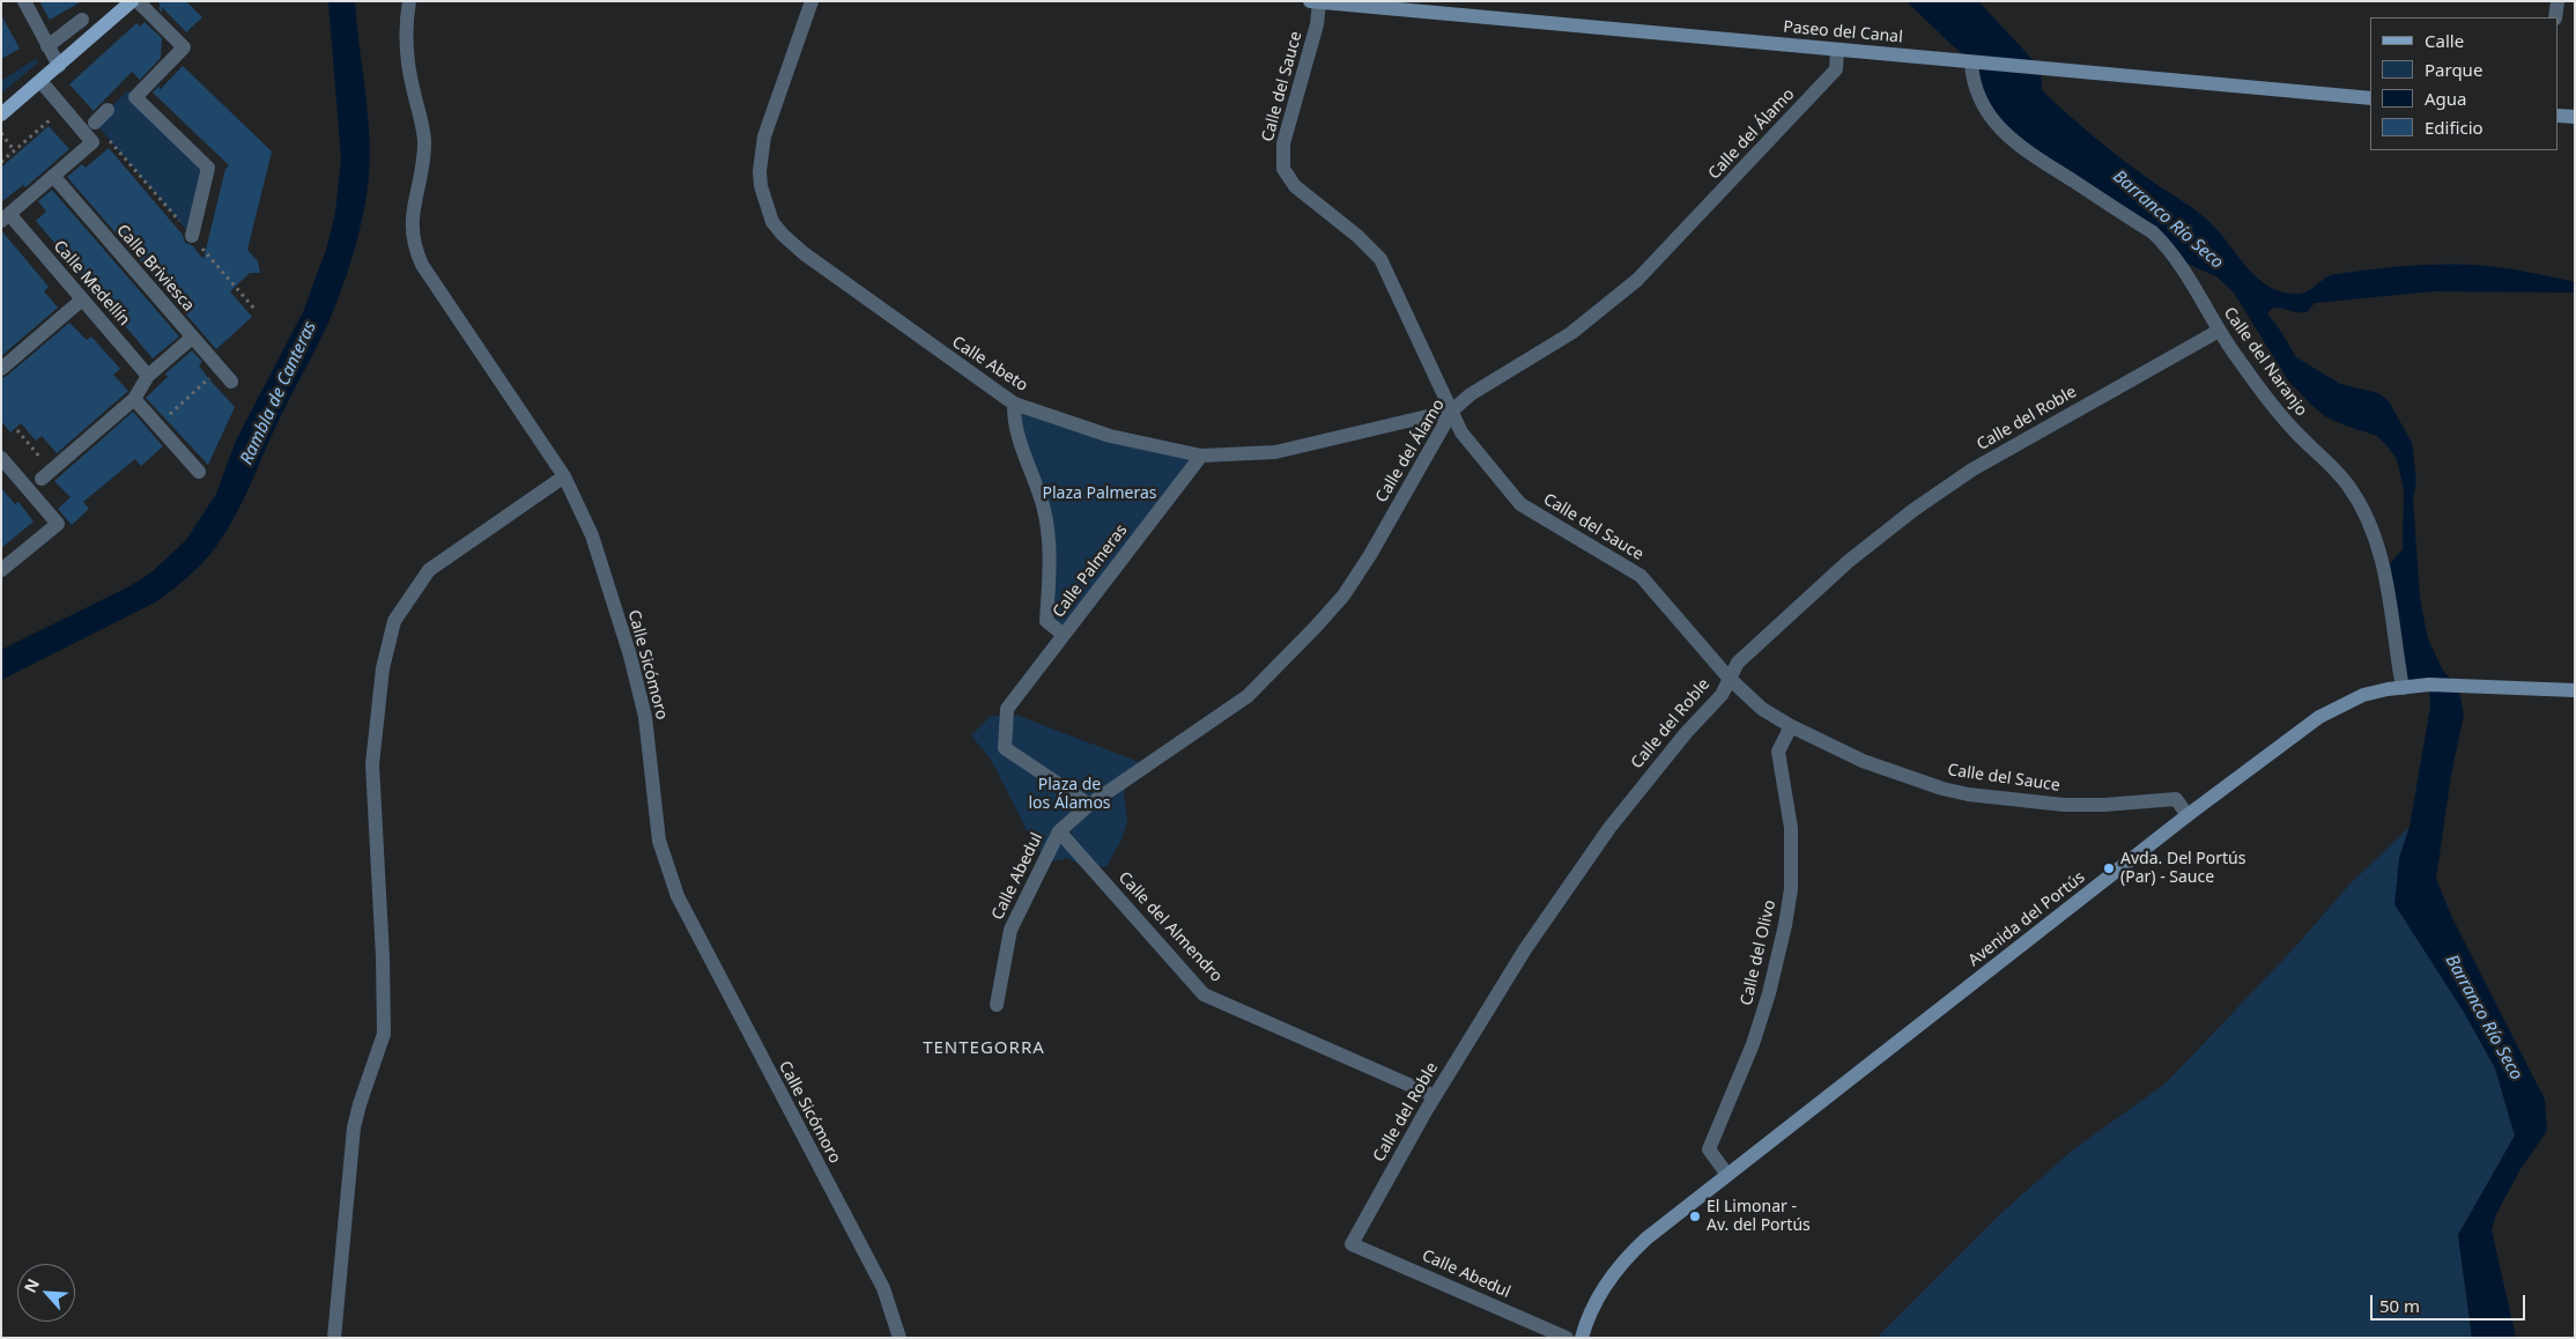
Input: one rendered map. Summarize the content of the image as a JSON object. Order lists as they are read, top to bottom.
{
  "streets": {
    "main road": ["Paseo del Canal", "Avenida del Portús"],
    "street": [
      "Calle del Sauce",
      "Calle del Álamo",
      "Calle Briviesca",
      "Calle Medellín",
      "Calle del Naranjo",
      "Calle Abeto",
      "Calle del Roble",
      "Calle Palmeras",
      "Calle Sicómoro",
      "Calle Abedul",
      "Calle del Almendro",
      "Calle del Olivo"
    ]
  },
  "crossings": [
    ["Paseo del Canal", "Calle del Sauce"],
    ["Paseo del Canal", "Calle del Álamo"],
    ["Paseo del Canal", "Calle del Naranjo"],
    ["Calle del Sauce", "Calle del Álamo"],
    ["Calle del Sauce", "Calle Abeto"],
    ["Calle del Sauce", "Calle del Roble"],
    ["Calle del Sauce", "Avenida del Portús"],
    ["Calle del Sauce", "Calle del Olivo"],
    ["Calle del Álamo", "Calle Abeto"],
    ["Calle del Álamo", "Calle Palmeras"],
    ["Calle del Naranjo", "Calle del Roble"],
    ["Calle del Naranjo", "Avenida del Portús"],
    ["Calle Abeto", "Calle Palmeras"],
    ["Calle del Roble", "Calle Abedul"],
    ["Calle del Roble", "Calle del Almendro"],
    ["Calle Abedul", "Calle del Almendro"],
    ["Avenida del Portús", "Calle del Olivo"]
  ],
  "districts": ["TENTEGORRA"],
  "water": ["Barranco Río Seco", "Rambla de Canteras"],
  "parks": ["Plaza Palmeras", "Plaza de los Álamos"],
  "places": ["Avda. Del Portús (Par) - Sauce", "El Limonar - Av. del Portús"],
  "legend": [
    "Calle",
    "Parque",
    "Agua",
    "Edificio"
  ],
  "scale_bar": "50 m",
  "north": "top left"
}
